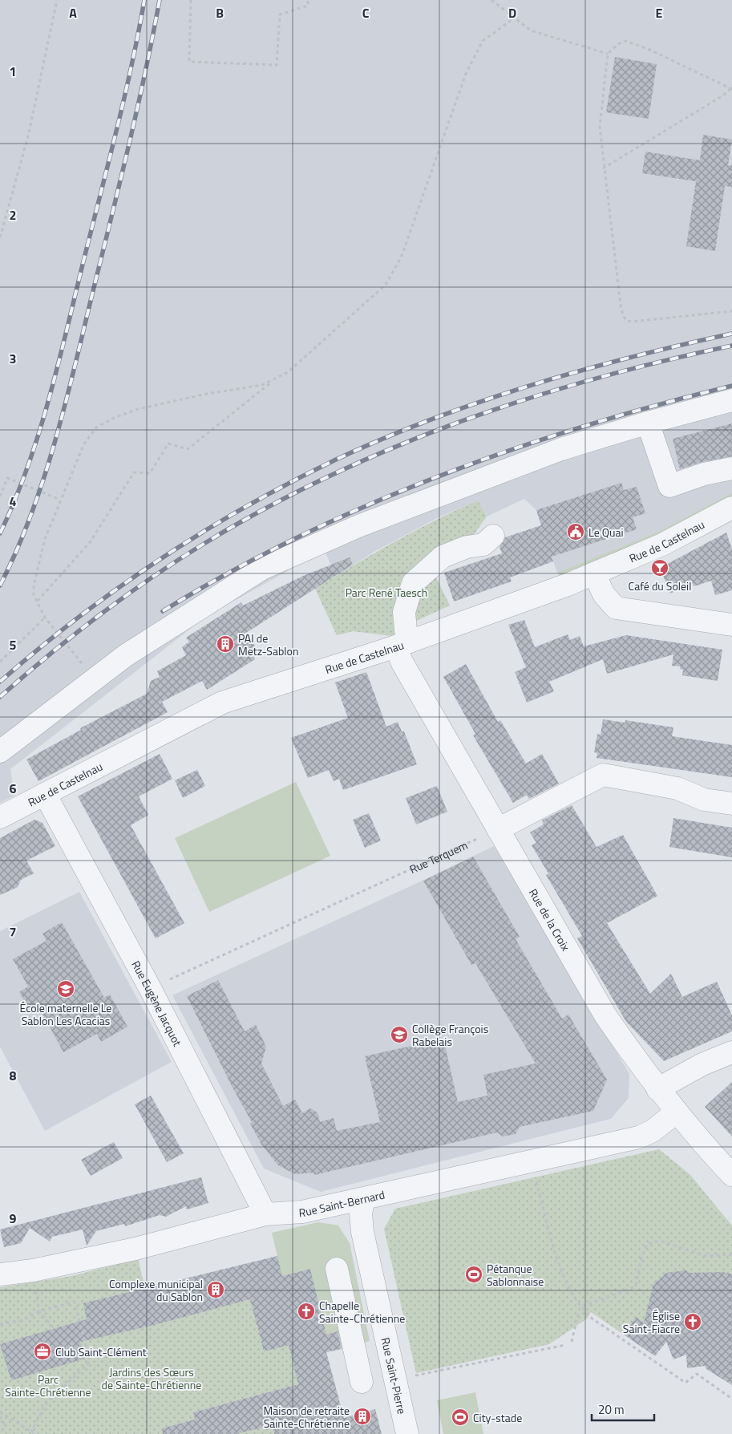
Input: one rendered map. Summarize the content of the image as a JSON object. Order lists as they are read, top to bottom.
{
  "streets": {
    "street": [
      "Rue de Castelnau",
      "Rue de la Croix",
      "Rue Eugène Jacquot",
      "Rue Saint-Bernard",
      "Rue Saint-Pierre"
    ],
    "path": ["Rue Terquem"]
  },
  "crossings": [
    ["Rue de Castelnau", "Rue de la Croix"],
    ["Rue de Castelnau", "Rue Eugène Jacquot"],
    ["Rue Terquem", "Rue de la Croix"],
    ["Rue Terquem", "Rue Eugène Jacquot"],
    ["Rue de la Croix", "Rue Saint-Bernard"],
    ["Rue Eugène Jacquot", "Rue Saint-Bernard"],
    ["Rue Saint-Bernard", "Rue Saint-Pierre"]
  ],
  "parks": ["Parc René Taesch", "Jardins des Sœurs de Sainte-Chrétienne", "Parc Sainte-Chrétienne"],
  "places": {
    "public building": ["Le Quai"],
    "bar": ["Café du Soleil"],
    "building": ["PAI de Metz-Sablon", "Complexe municipal du Sablon", "Maison de retraite Sainte-Chrétienne"],
    "school or university": ["École maternelle Le Sablon Les Acacias", "Collège François Rabelais"],
    "sports": ["Pétanque Sablonnaise", "City-stade"],
    "church": ["Chapelle Sainte-Chrétienne", "Église Saint-Fiacre"],
    "office": ["Club Saint-Clément"]
  },
  "scale_bar": "20 m",
  "grid": {
    "columns": [
      "A",
      "B",
      "C",
      "D",
      "E"
    ],
    "rows": [
      "1",
      "2",
      "3",
      "4",
      "5",
      "6",
      "7",
      "8",
      "9"
    ]
  }
}
